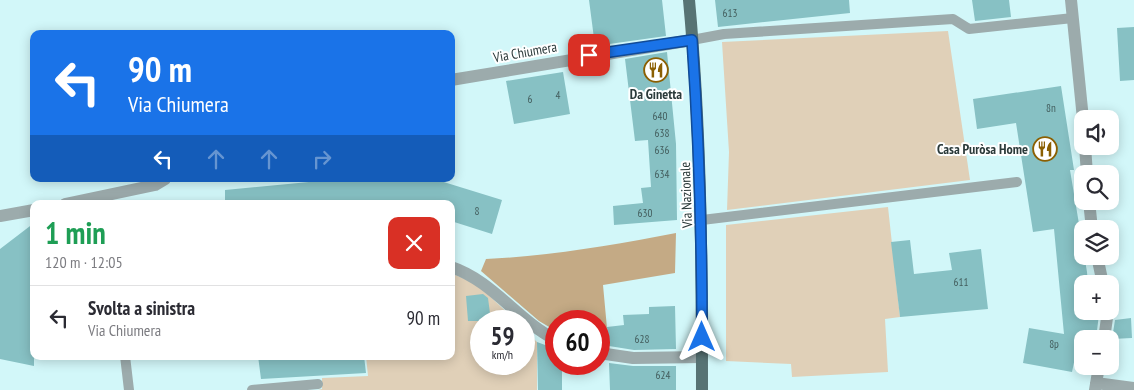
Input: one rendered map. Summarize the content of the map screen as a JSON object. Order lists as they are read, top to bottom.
{
  "streets": {
    "main road": ["Via Nazionale"],
    "street": ["Via Chiumera"]
  },
  "crossings": [
    ["Via Chiumera", "Via Nazionale"]
  ],
  "places": {
    "restaurant": ["Da Ginetta", "Casa Puròsa Home"]
  },
  "house_numbers": [
    "613",
    "4",
    "6",
    "8n",
    "640",
    "638",
    "636",
    "634",
    "8",
    "630",
    "611",
    "628",
    "8p",
    "624"
  ],
  "page": {
    "turn": ["90 m", "Via Chiumera"],
    "map_buttons": ["+", "−"],
    "heading": ["1 min", "120 m · 12:05"],
    "list": [
      {
        "name": "Svolta a sinistra",
        "note": "Via Chiumera",
        "value": "90 m"
      }
    ],
    "speed": "59 km/h",
    "limit": "60"
  }
}
